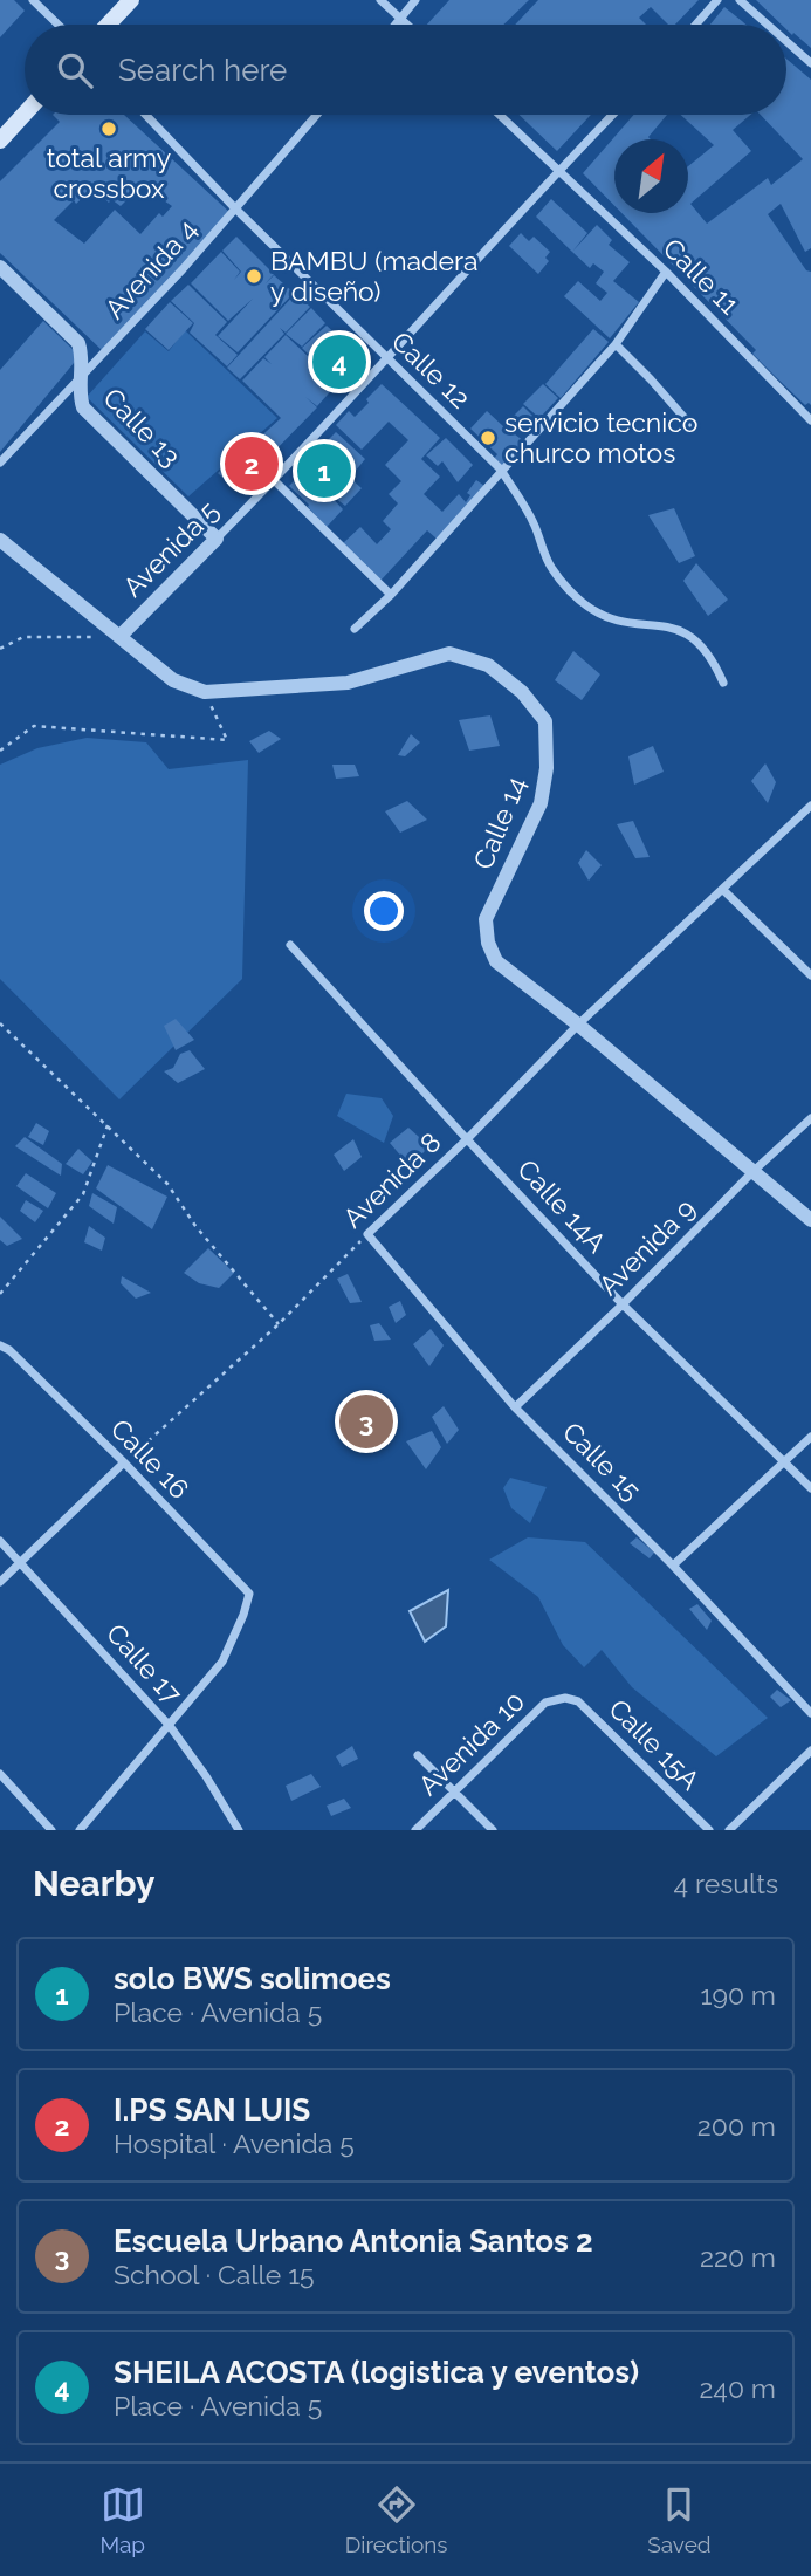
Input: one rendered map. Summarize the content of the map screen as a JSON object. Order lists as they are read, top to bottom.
{
  "streets": {
    "street": [
      "Avenida 4",
      "Calle 11",
      "Calle 12",
      "Calle 13",
      "Avenida 5",
      "Calle 14",
      "Avenida 8",
      "Calle 14A",
      "Avenida 9",
      "Calle 16",
      "Calle 15",
      "Calle 17",
      "Avenida 10",
      "Calle 15A"
    ]
  },
  "crossings": [
    ["Avenida 4", "Calle 12"],
    ["Avenida 4", "Calle 13"],
    ["Calle 11", "Avenida 5"],
    ["Calle 12", "Avenida 5"],
    ["Calle 13", "Avenida 5"],
    ["Avenida 5", "Calle 14"],
    ["Calle 14", "Avenida 8"],
    ["Calle 14", "Avenida 9"],
    ["Avenida 8", "Calle 14A"],
    ["Avenida 8", "Calle 16"],
    ["Avenida 8", "Calle 15"],
    ["Calle 14A", "Avenida 9"],
    ["Avenida 9", "Calle 15"],
    ["Calle 16", "Calle 17"],
    ["Avenida 10", "Calle 15A"]
  ],
  "places": ["total army crossbox", "BAMBU (madera y diseño)", "servicio tecnico churco motos"],
  "north": "top right",
  "page": {
    "search": "Search here",
    "pins": [
      "4",
      "2",
      "1",
      "3"
    ],
    "heading": ["Nearby", "4 results"],
    "list": [
      {
        "mark": "1",
        "name": "solo BWS solimoes",
        "note": "Place · Avenida 5",
        "value": "190 m"
      },
      {
        "mark": "2",
        "name": "I.PS SAN LUIS",
        "note": "Hospital · Avenida 5",
        "value": "200 m"
      },
      {
        "mark": "3",
        "name": "Escuela Urbano Antonia Santos 2",
        "note": "School · Calle 15",
        "value": "220 m"
      },
      {
        "mark": "4",
        "name": "SHEILA ACOSTA (logistica y eventos)",
        "note": "Place · Avenida 5",
        "value": "240 m"
      }
    ],
    "nav": ["Map", "Directions", "Saved"]
  }
}
